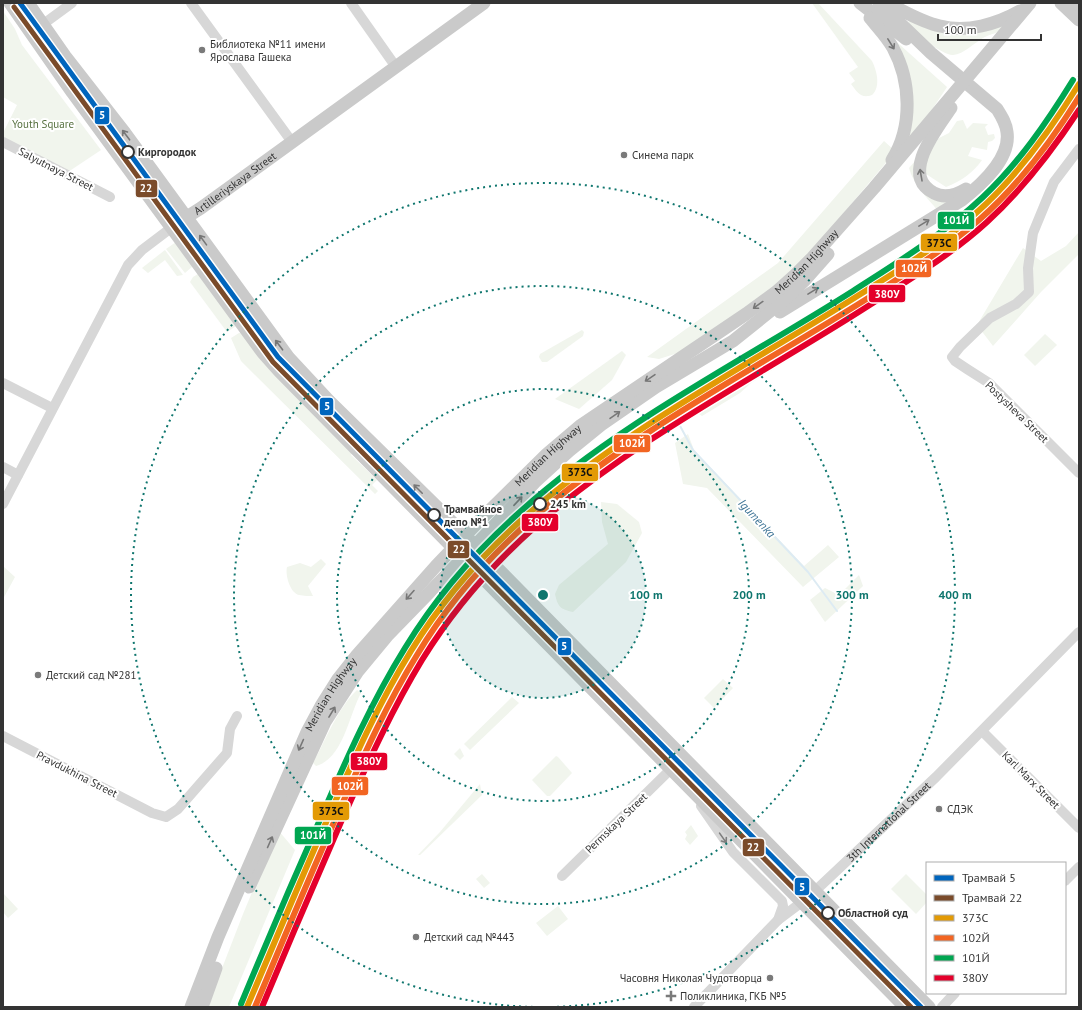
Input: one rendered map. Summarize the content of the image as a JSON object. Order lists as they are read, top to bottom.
{
  "streets": {
    "main road": ["Artilleriyskaya Street", "Meridian Highway", "3th International Street"],
    "street": [
      "Salyutnaya Street",
      "Postysheva Street",
      "Pravdukhina Street",
      "Karl Marx Street",
      "Permskaya Street"
    ]
  },
  "crossings": [
    ["Karl Marx Street", "3th International Street"]
  ],
  "water": ["Igumenka"],
  "parks": ["Youth Square"],
  "places": {
    "other": [
      "Библиотека №11 имени Ярослава Гашека",
      "Киргородок",
      "Синема парк",
      "245 km",
      "Трамвайное депо №1",
      "Детский сад №281",
      "СДЭК",
      "Областной суд",
      "Детский сад №443",
      "Часовня Николая Чудотворца"
    ],
    "health": ["Поликлиника, ГКБ №5"]
  },
  "lines": [
    "tram line 5",
    "tram line 22",
    "transit line 101Й",
    "transit line 373C",
    "transit line 102Й",
    "transit line 380У"
  ],
  "legend": [
    "Трамвай 5",
    "Трамвай 22",
    "373C",
    "102Й",
    "101Й",
    "380У"
  ],
  "scale_bar": "100 m",
  "rings": [
    "100 m",
    "200 m",
    "300 m",
    "400 m"
  ]
}
